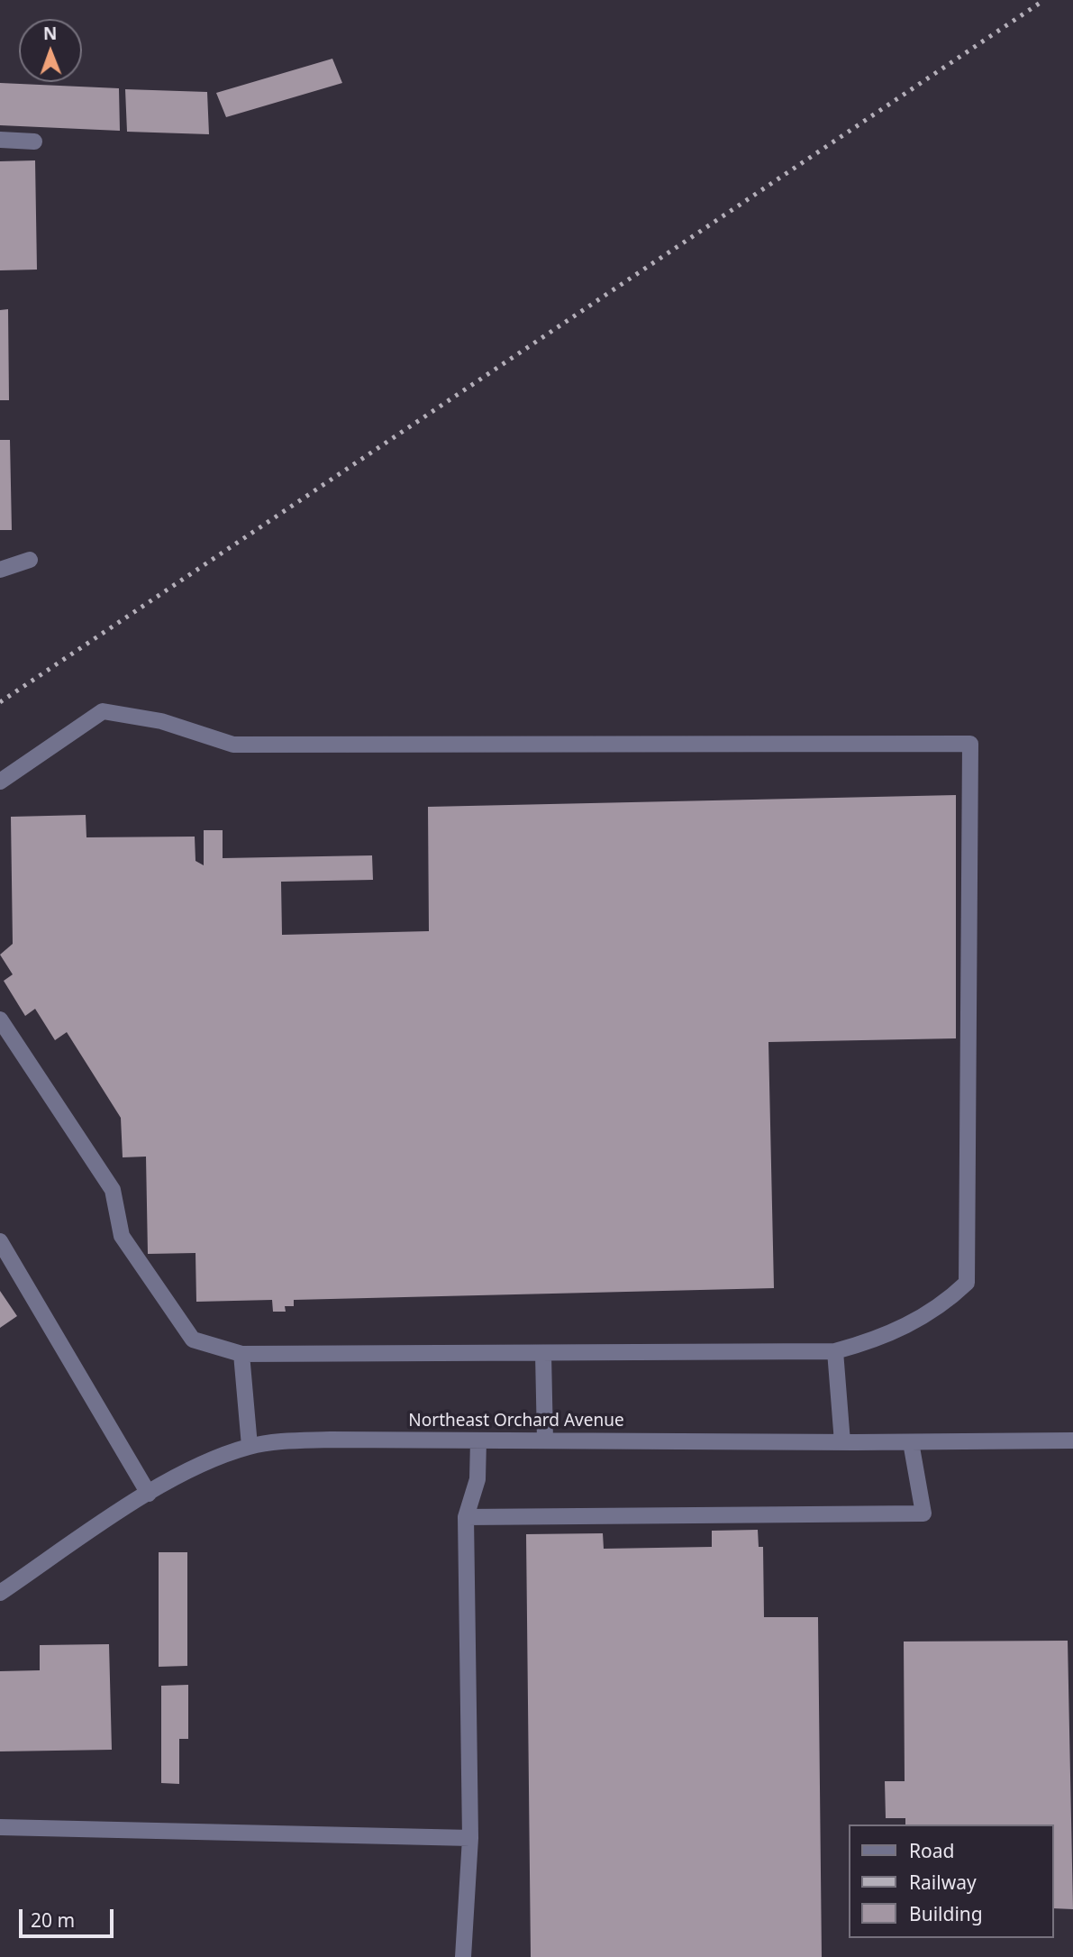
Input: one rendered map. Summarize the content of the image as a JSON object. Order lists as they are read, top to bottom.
{
  "streets": {
    "street": ["Northeast Orchard Avenue"]
  },
  "legend": ["Road", "Railway", "Building"],
  "scale_bar": "20 m",
  "north": "top"
}
